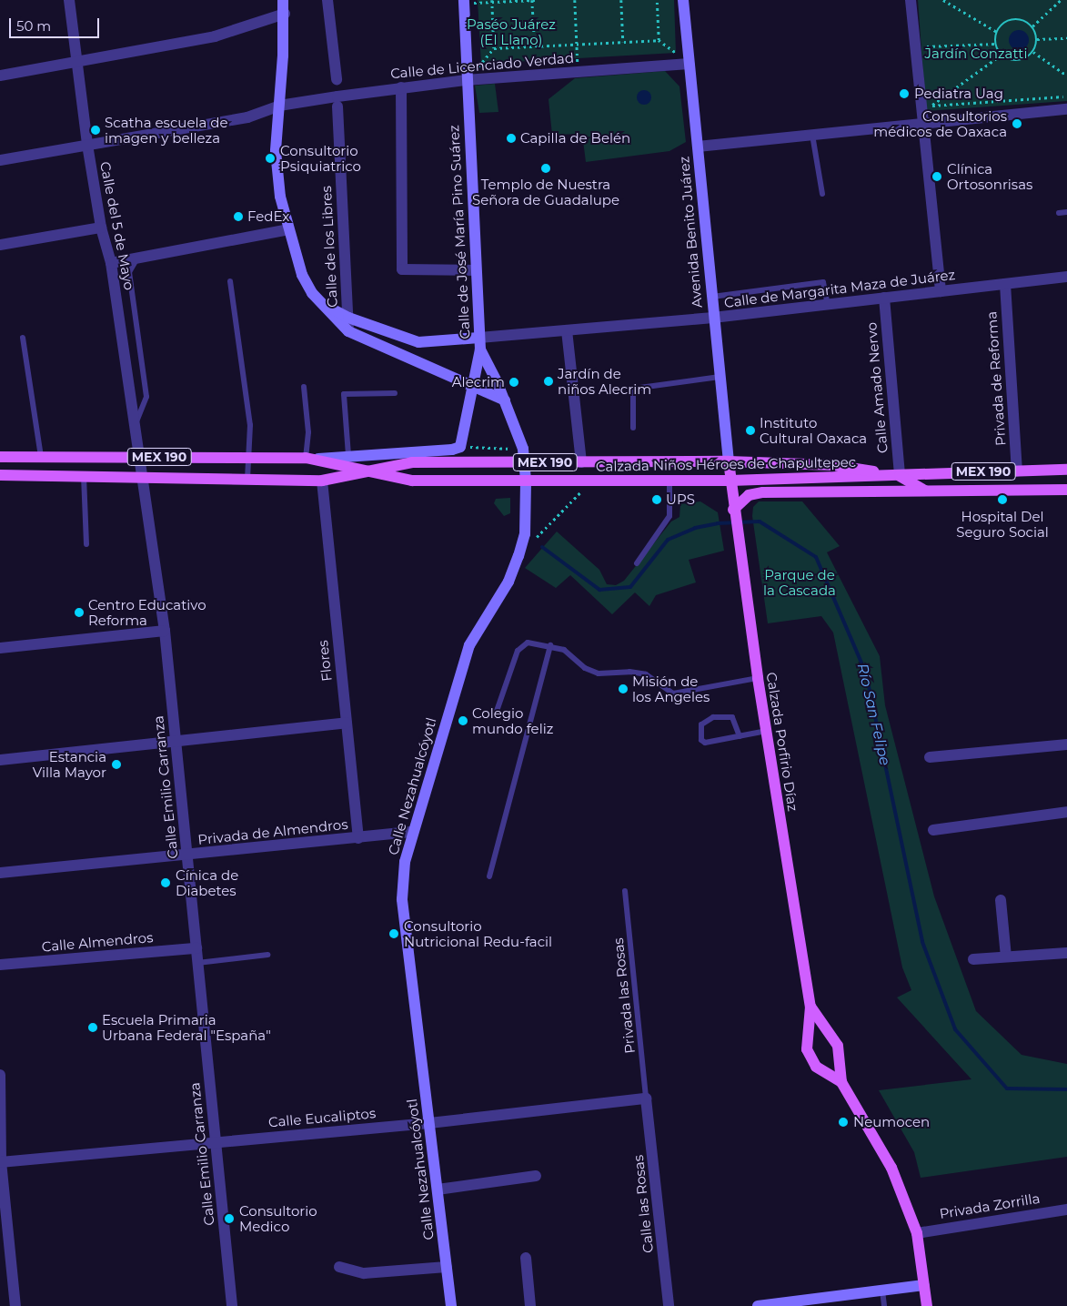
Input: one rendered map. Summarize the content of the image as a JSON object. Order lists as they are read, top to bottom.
{
  "streets": {
    "main road": [
      "Calle de José María Pino Suárez",
      "Avenida Benito Juárez",
      "MEX 190",
      "Calzada Niños Héroes de Chapultepec",
      "Calzada Porfirio Díaz",
      "Calle Nezahualcóyotl"
    ],
    "street": [
      "Calle de Licenciado Verdad",
      "Calle del 5 de Mayo",
      "Calle de los Libres",
      "Calle de Margarita Maza de Juárez",
      "Privada de Reforma",
      "Calle Amado Nervo",
      "Flores",
      "Calle Emilio Carranza",
      "Privada de Almendros",
      "Calle Almendros",
      "Calle Eucaliptos",
      "Calle las Rosas",
      "Privada Zorrilla"
    ],
    "lane": ["Privada las Rosas"]
  },
  "crossings": [
    ["Calle de Licenciado Verdad", "Calle del 5 de Mayo"],
    ["Calle de Licenciado Verdad", "Calle de José María Pino Suárez"],
    ["Calle de Licenciado Verdad", "Avenida Benito Juárez"],
    ["Calle del 5 de Mayo", "Calzada Niños Héroes de Chapultepec"],
    ["Calle del 5 de Mayo", "Calle Emilio Carranza"],
    ["Calle de José María Pino Suárez", "Calle de Margarita Maza de Juárez"],
    ["Calle de José María Pino Suárez", "Calzada Niños Héroes de Chapultepec"],
    ["Calle de José María Pino Suárez", "Calle Nezahualcóyotl"],
    ["Avenida Benito Juárez", "Calle de Margarita Maza de Juárez"],
    ["Avenida Benito Juárez", "Calzada Niños Héroes de Chapultepec"],
    ["Avenida Benito Juárez", "Calzada Porfirio Díaz"],
    ["Calle de Margarita Maza de Juárez", "Privada de Reforma"],
    ["Calle de Margarita Maza de Juárez", "Calle Amado Nervo"],
    ["Privada de Reforma", "Calzada Niños Héroes de Chapultepec"],
    ["Calle Amado Nervo", "Calzada Niños Héroes de Chapultepec"],
    ["MEX 190", "Calzada Niños Héroes de Chapultepec"],
    ["Calzada Niños Héroes de Chapultepec", "Flores"],
    ["Calzada Niños Héroes de Chapultepec", "Calzada Porfirio Díaz"],
    ["Calzada Niños Héroes de Chapultepec", "Calle Nezahualcóyotl"],
    ["Calzada Niños Héroes de Chapultepec", "Calle Emilio Carranza"],
    ["Flores", "Privada de Almendros"],
    ["Calzada Porfirio Díaz", "Privada Zorrilla"],
    ["Calle Nezahualcóyotl", "Privada de Almendros"],
    ["Calle Nezahualcóyotl", "Calle Eucaliptos"],
    ["Calle Emilio Carranza", "Privada de Almendros"],
    ["Calle Emilio Carranza", "Calle Almendros"],
    ["Calle Emilio Carranza", "Calle Eucaliptos"],
    ["Privada las Rosas", "Calle Eucaliptos"],
    ["Privada las Rosas", "Calle las Rosas"],
    ["Calle Eucaliptos", "Calle las Rosas"]
  ],
  "water": ["Río San Felipe"],
  "parks": ["Paséo Juárez (El Llano)", "Jardín Conzatti", "Parque de la Cascada"],
  "places": [
    "Pediatra Uag",
    "Consultorios médicos de Oaxaca",
    "Scatha escuela de imagen y belleza",
    "Capilla de Belén",
    "Consultorio Psiquiatrico",
    "Templo de Nuestra Señora de Guadalupe",
    "Clínica Ortosonrisas",
    "FedEx",
    "Jardín de niños Alecrim",
    "Alecrim",
    "Instituto Cultural Oaxaca",
    "UPS",
    "Hospital Del Seguro Social",
    "Centro Educativo Reforma",
    "Misión de los Angeles",
    "Colegio mundo feliz",
    "Estancia Villa Mayor",
    "Cínica de Diabetes",
    "Consultorio Nutricional Redu-facil",
    "Escuela Primaria Urbana Federal \"España\"",
    "Neumocen",
    "Consultorio Medico"
  ],
  "scale_bar": "50 m"
}
